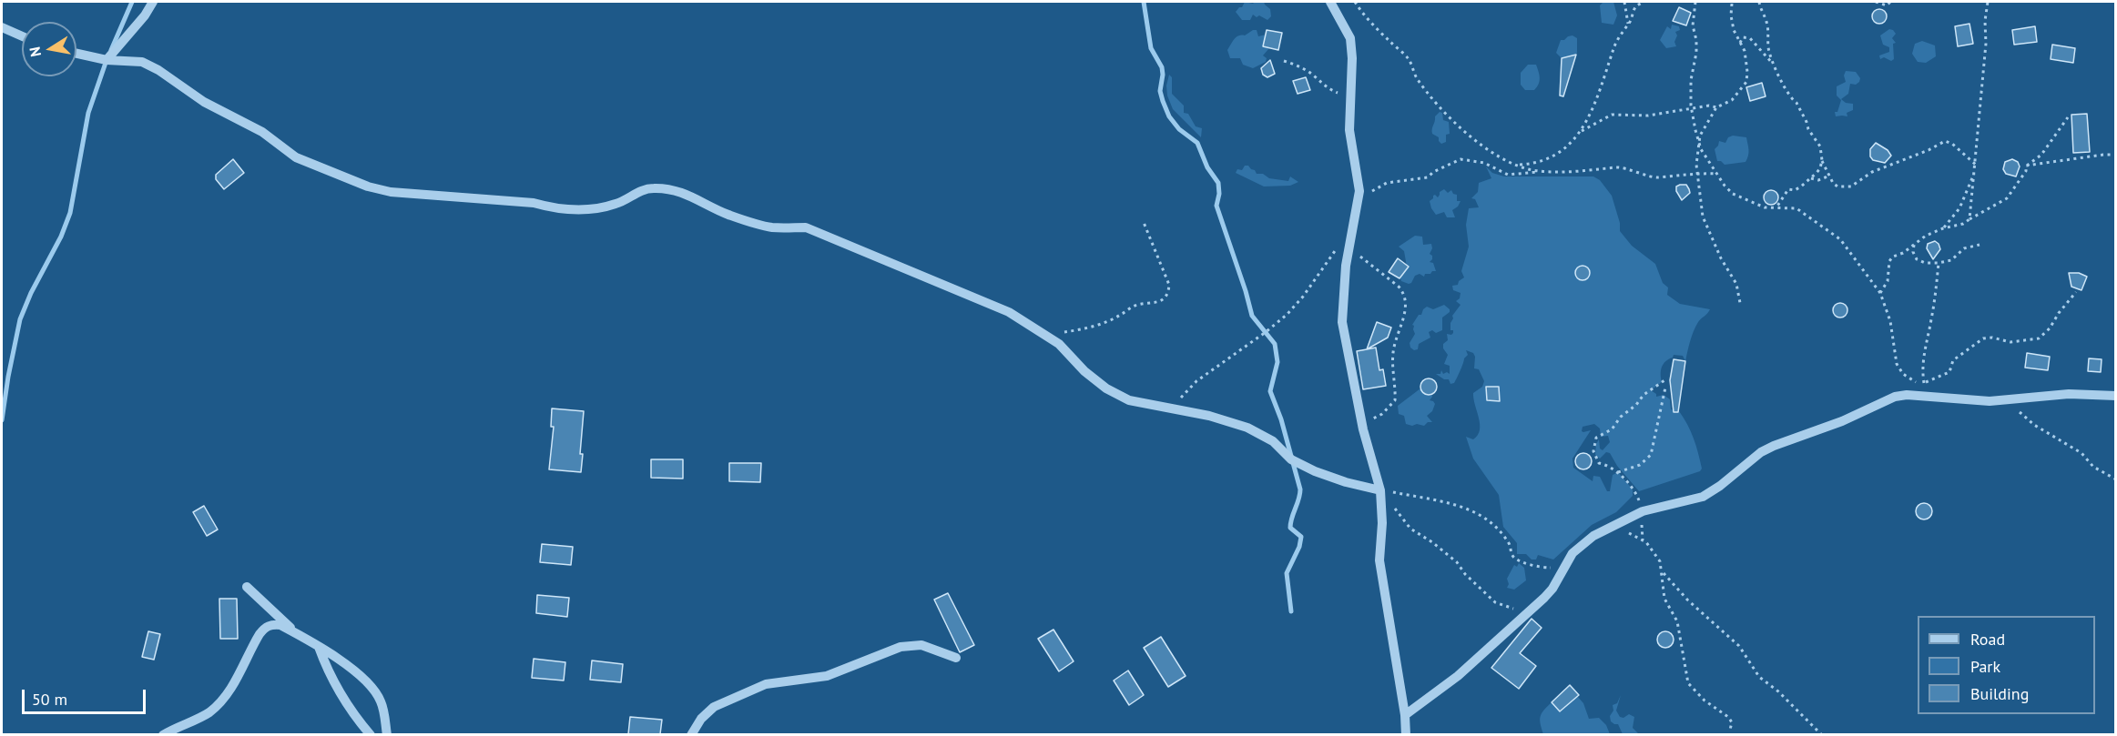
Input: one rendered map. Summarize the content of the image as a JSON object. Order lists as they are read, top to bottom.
{
  "legend": ["Road", "Park", "Building"],
  "scale_bar": "50 m",
  "north": "left"
}
